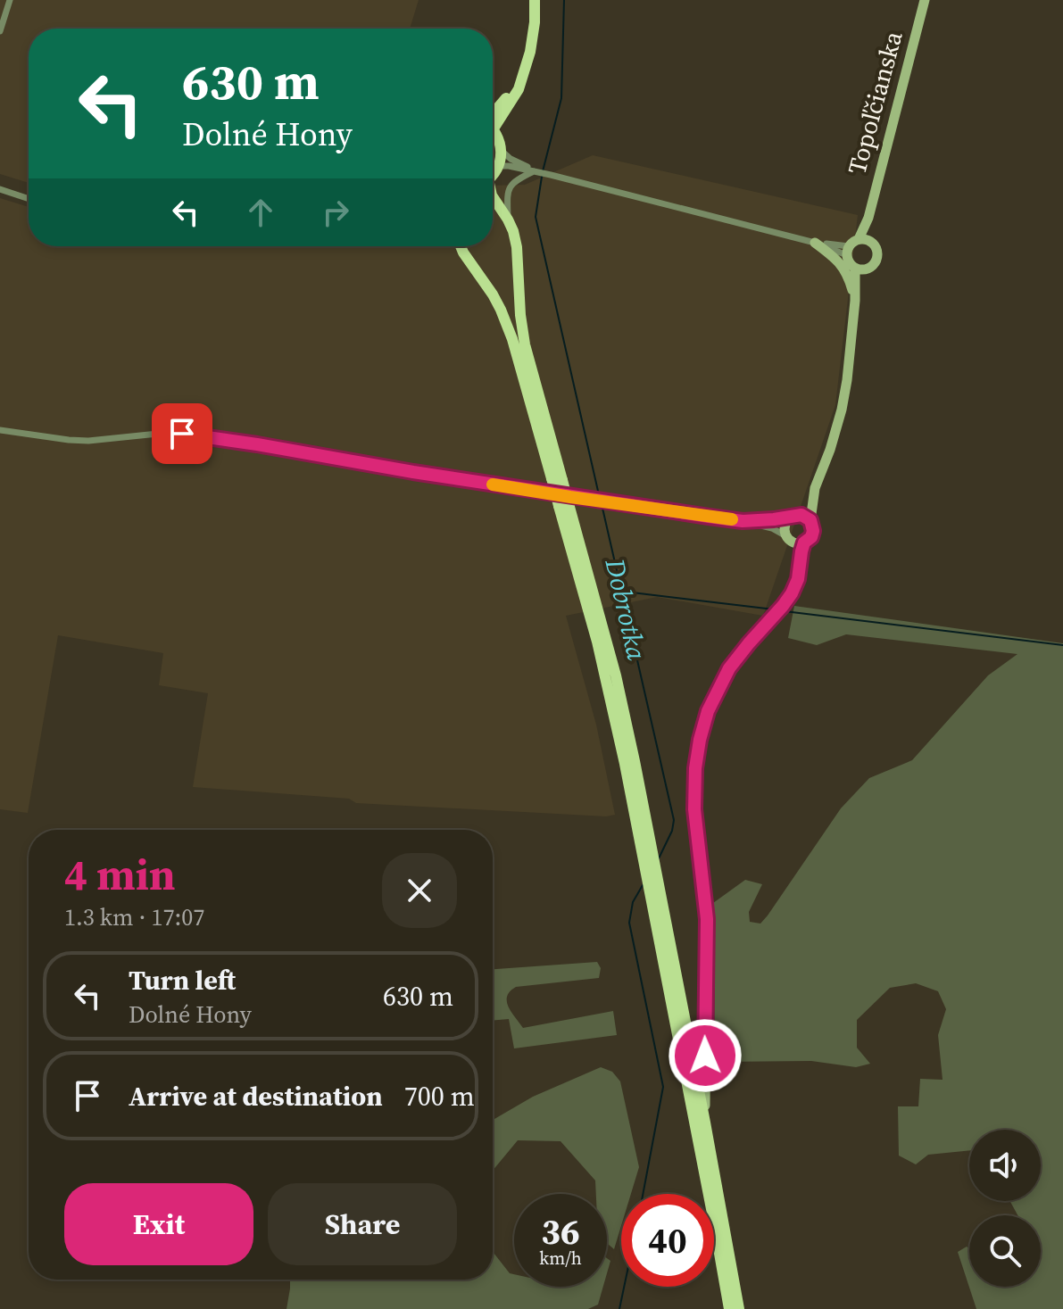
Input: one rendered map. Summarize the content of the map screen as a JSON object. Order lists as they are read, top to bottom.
{
  "streets": {
    "street": ["Topoľčianska"]
  },
  "water": ["Dobrotka"],
  "page": {
    "turn": ["630 m", "Dolné Hony"],
    "heading": ["4 min", "1.3 km · 17:07"],
    "list": [
      {
        "name": "Turn left",
        "note": "Dolné Hony",
        "value": "630 m"
      },
      {
        "name": "Arrive at destination",
        "value": "700 m"
      }
    ],
    "buttons": ["Exit", "Share"],
    "speed": "36 km/h",
    "limit": "40"
  }
}
